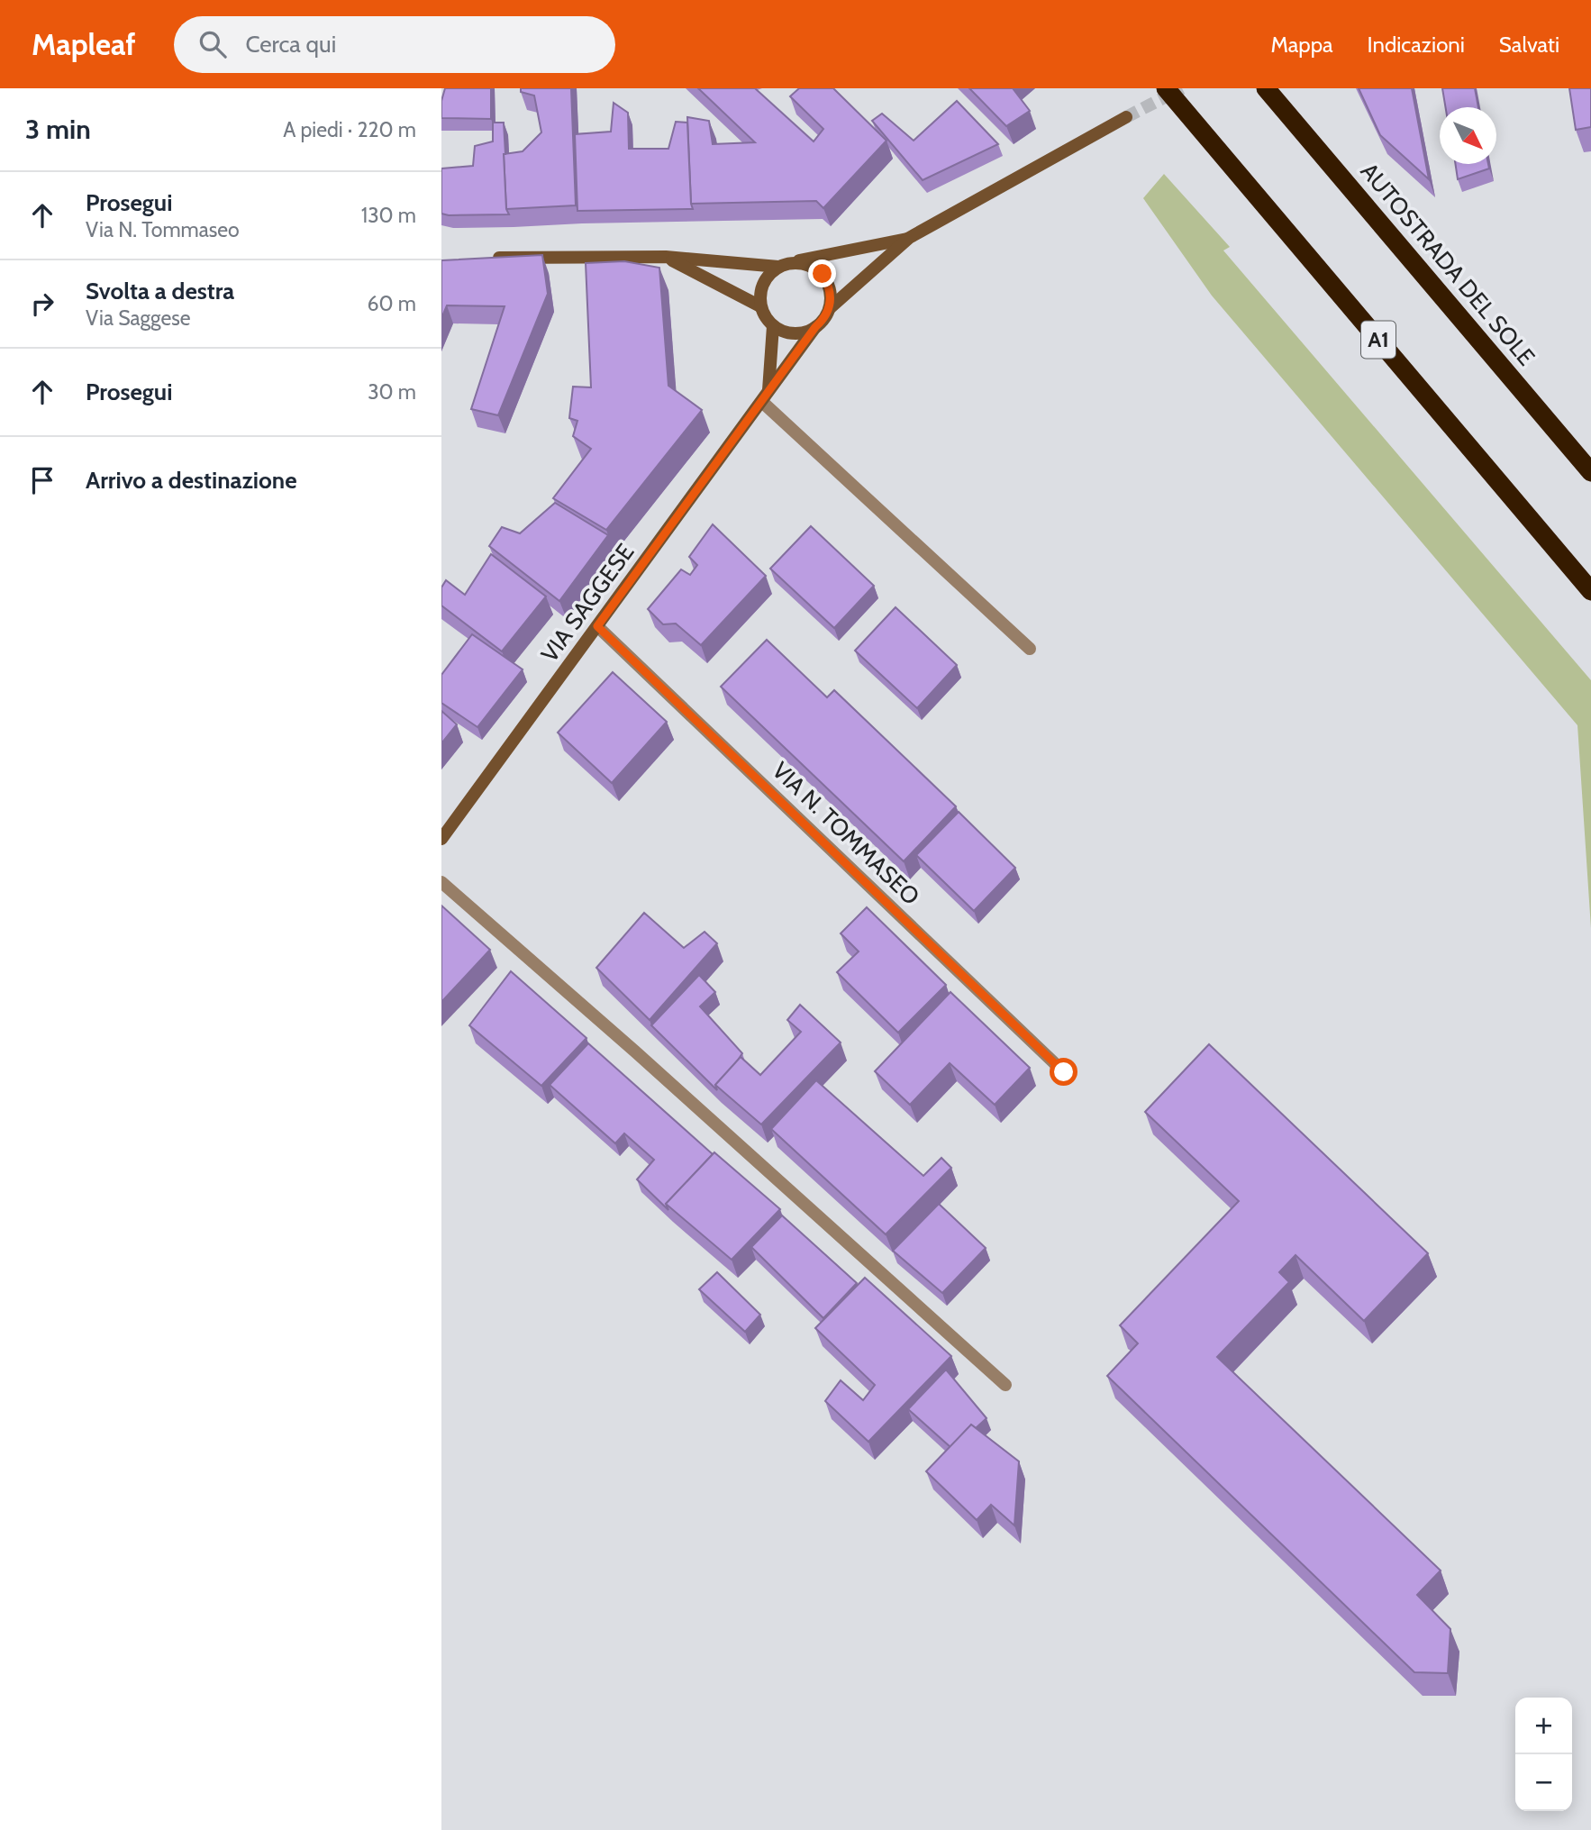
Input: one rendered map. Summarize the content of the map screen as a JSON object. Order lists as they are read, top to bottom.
{
  "streets": {
    "highway": ["AUTOSTRADA DEL SOLE", "A1"],
    "main road": ["VIA SAGGESE"],
    "street": ["VIA N. TOMMASEO"]
  },
  "crossings": [
    ["VIA SAGGESE", "VIA N. TOMMASEO"]
  ],
  "north": "bottom right",
  "page": {
    "header": "Mapleaf",
    "search": "Cerca qui",
    "nav": ["Mappa", "Indicazioni", "Salvati"],
    "heading": ["3 min", "A piedi · 220 m"],
    "list": [
      ["Prosegui", "Via N. Tommaseo", "130 m"],
      ["Svolta a destra", "Via Saggese", "60 m"],
      ["Prosegui", "30 m"],
      "Arrivo a destinazione"
    ],
    "map_buttons": ["+", "−"]
  }
}
